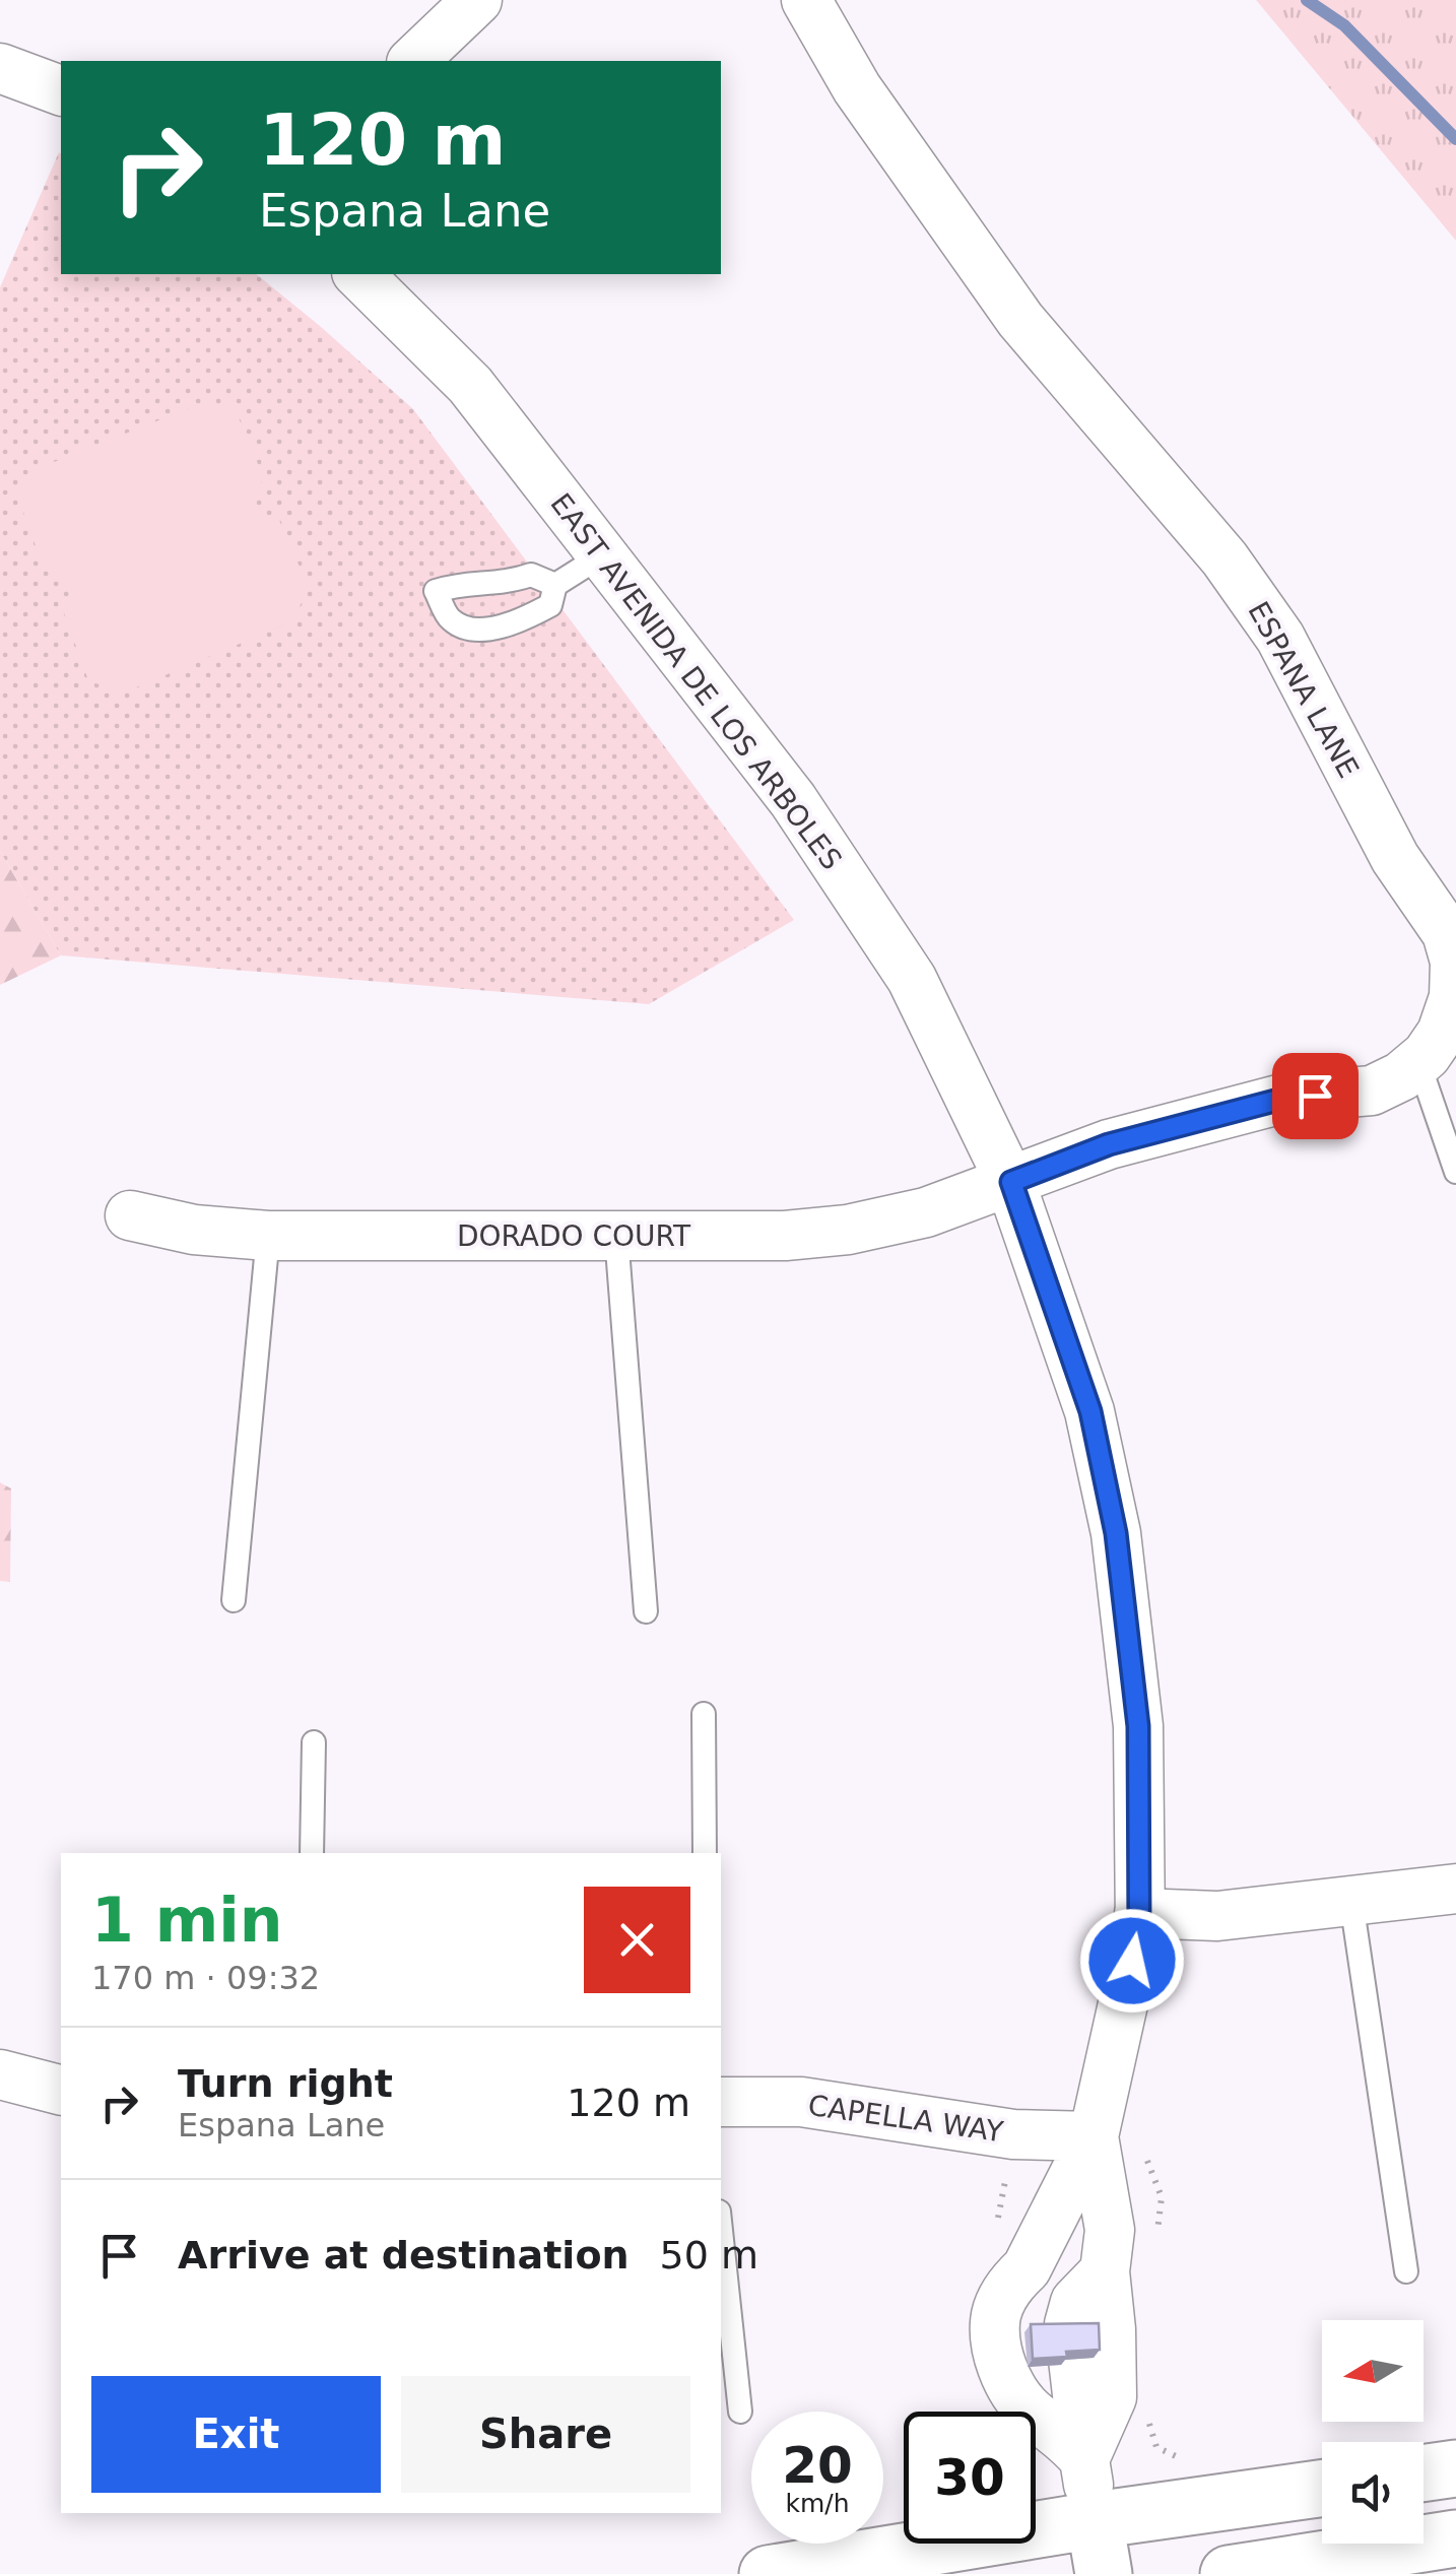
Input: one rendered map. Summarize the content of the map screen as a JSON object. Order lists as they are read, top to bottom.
{
  "streets": {
    "street": [
      "EAST AVENIDA DE LOS ARBOLES",
      "ESPANA LANE",
      "DORADO COURT",
      "CAPELLA WAY"
    ]
  },
  "crossings": [
    ["EAST AVENIDA DE LOS ARBOLES", "ESPANA LANE"],
    ["EAST AVENIDA DE LOS ARBOLES", "DORADO COURT"],
    ["EAST AVENIDA DE LOS ARBOLES", "CAPELLA WAY"],
    ["ESPANA LANE", "DORADO COURT"]
  ],
  "north": "left",
  "page": {
    "turn": ["120 m", "Espana Lane"],
    "heading": ["1 min", "170 m · 09:32"],
    "list": [
      {
        "name": "Turn right",
        "note": "Espana Lane",
        "value": "120 m"
      },
      {
        "name": "Arrive at destination",
        "value": "50 m"
      }
    ],
    "buttons": ["Exit", "Share"],
    "speed": "20 km/h",
    "limit": "30"
  }
}
